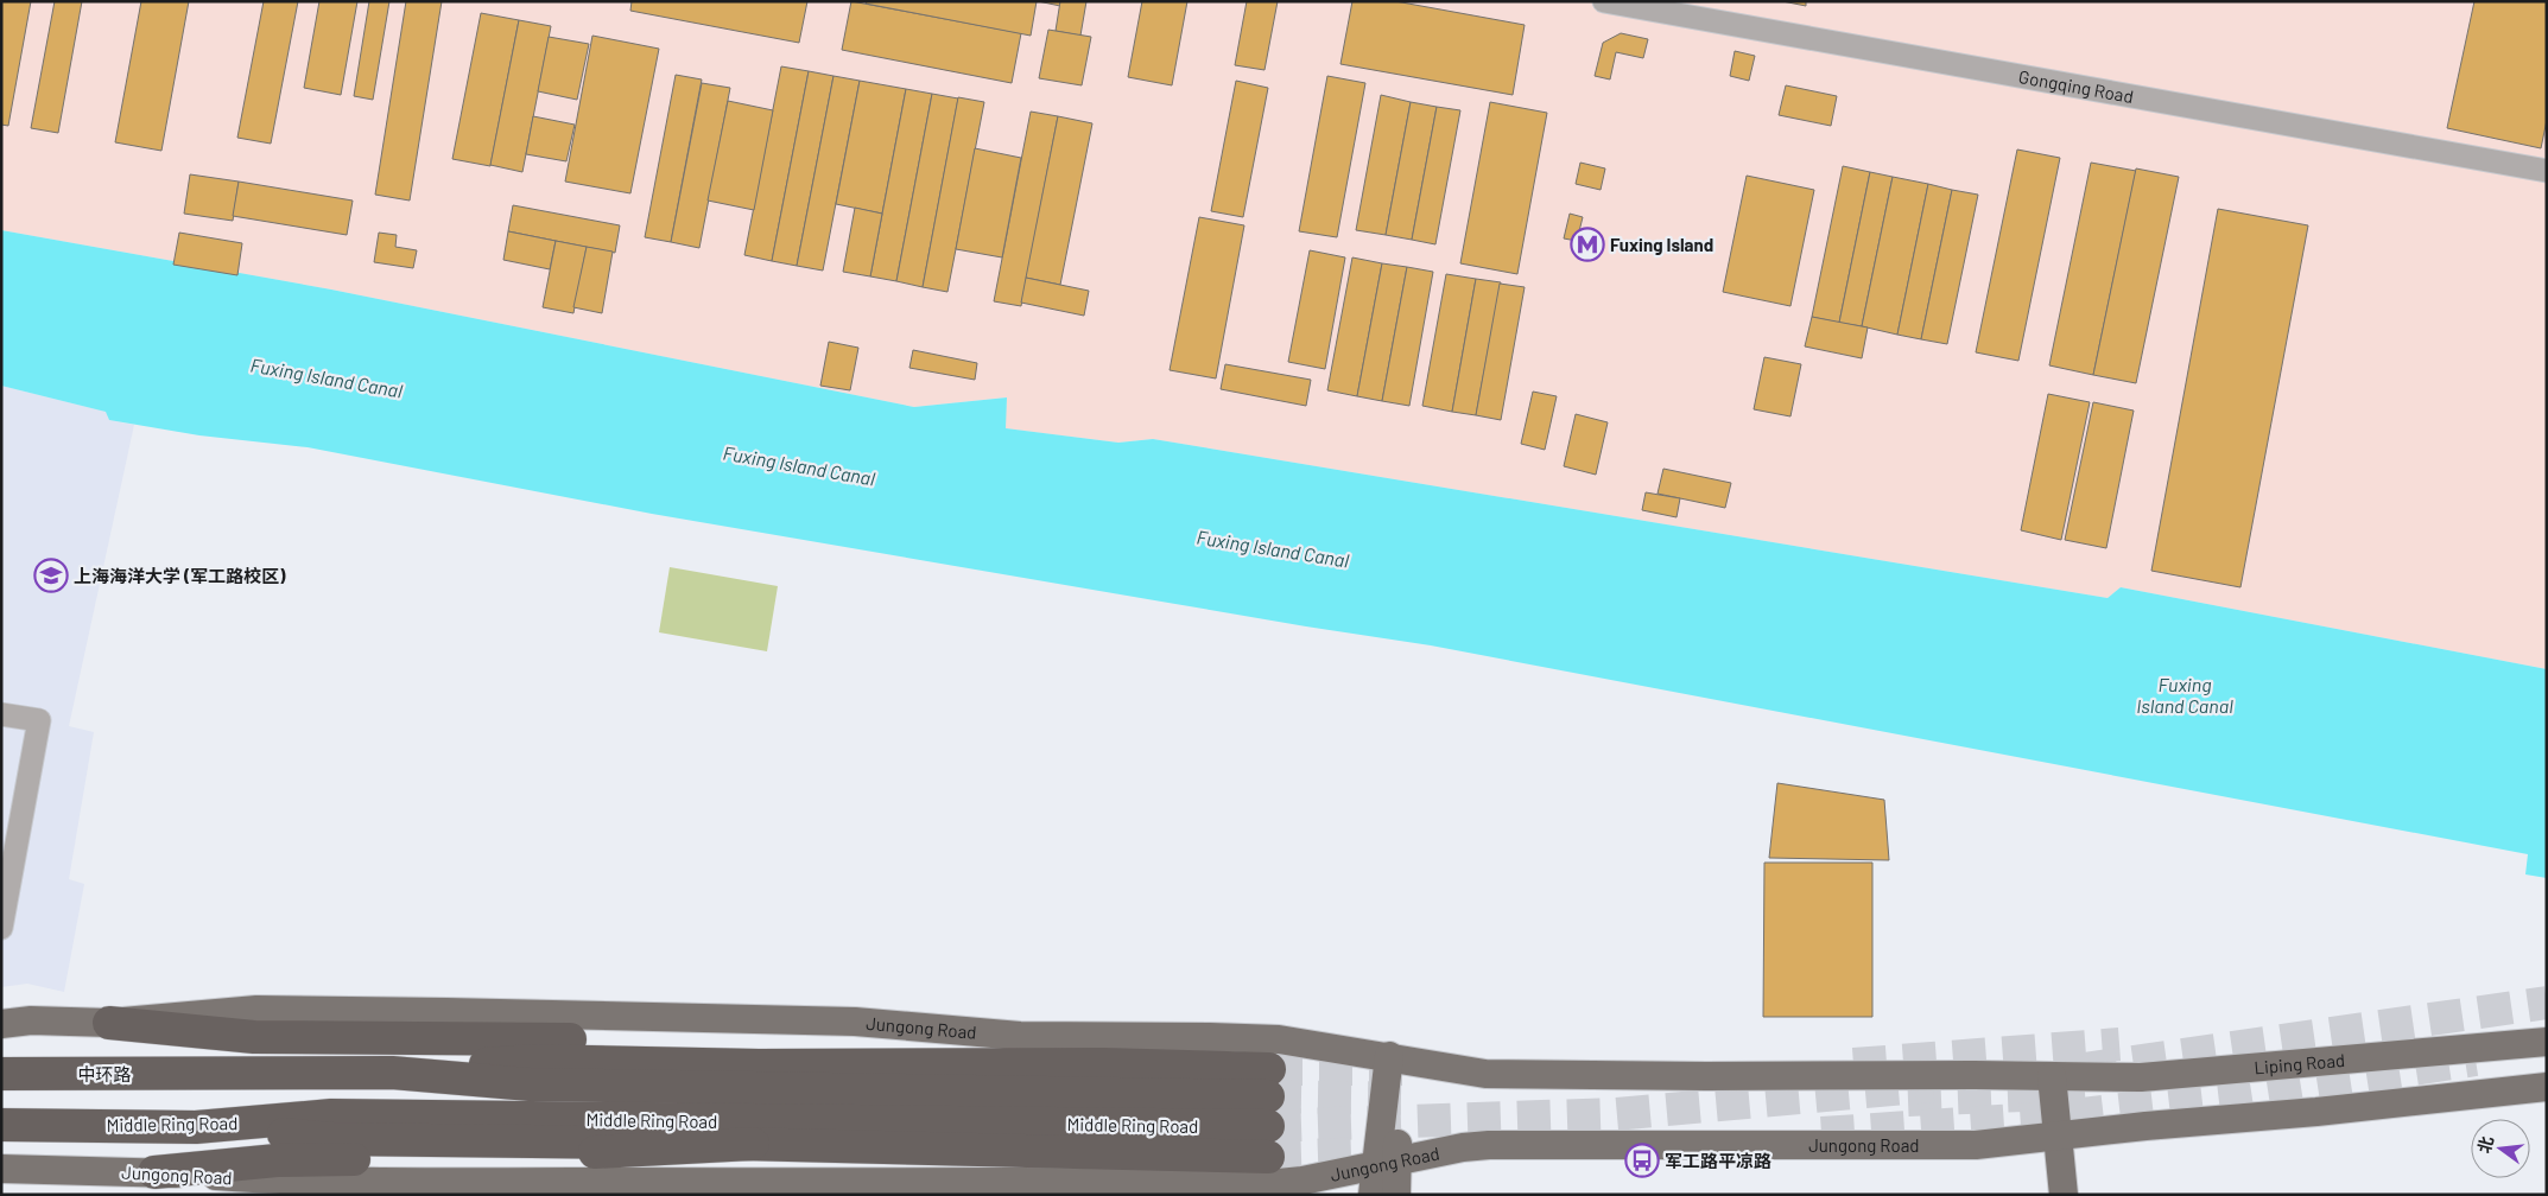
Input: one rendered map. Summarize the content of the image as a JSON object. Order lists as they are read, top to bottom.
{
  "streets": {
    "highway": ["中环路", "Middle Ring Road"],
    "main road": ["Jungong Road", "Liping Road"],
    "street": ["Gongqing Road"]
  },
  "crossings": [
    ["Jungong Road", "Liping Road"],
    ["中环路", "Middle Ring Road"]
  ],
  "water": ["Fuxing Island Canal"],
  "places": {
    "metro station": ["Fuxing Island"],
    "school or university": ["上海海洋大学 (军工路校区)"],
    "bus stop": ["军工路平凉路"]
  },
  "north": "left"
}
